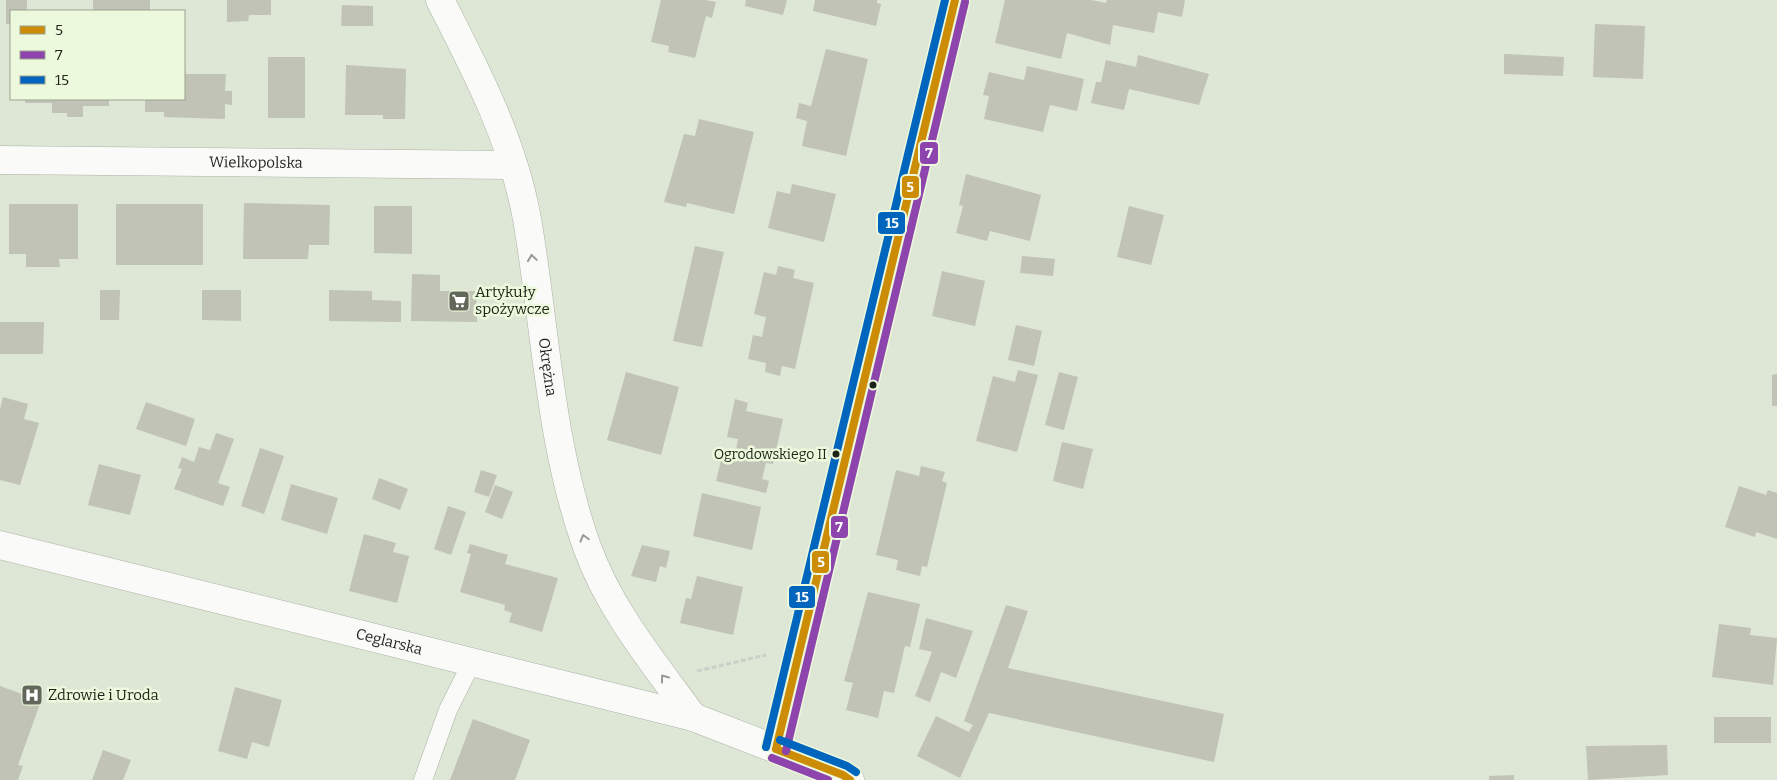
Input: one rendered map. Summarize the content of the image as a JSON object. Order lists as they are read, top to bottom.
{
  "streets": {
    "street": ["Wielkopolska", "Okrężna", "Ceglarska"]
  },
  "crossings": [
    ["Wielkopolska", "Okrężna"],
    ["Okrężna", "Ceglarska"]
  ],
  "one_way": ["Okrężna"],
  "places": {
    "supermarket": ["Artykuły spożywcze"],
    "other": ["Ogrodowskiego II"],
    "hospital": ["Zdrowie i Uroda"]
  },
  "lines": ["transit line 5", "transit line 15", "transit line 7"],
  "legend": ["5", "7", "15"]
}
